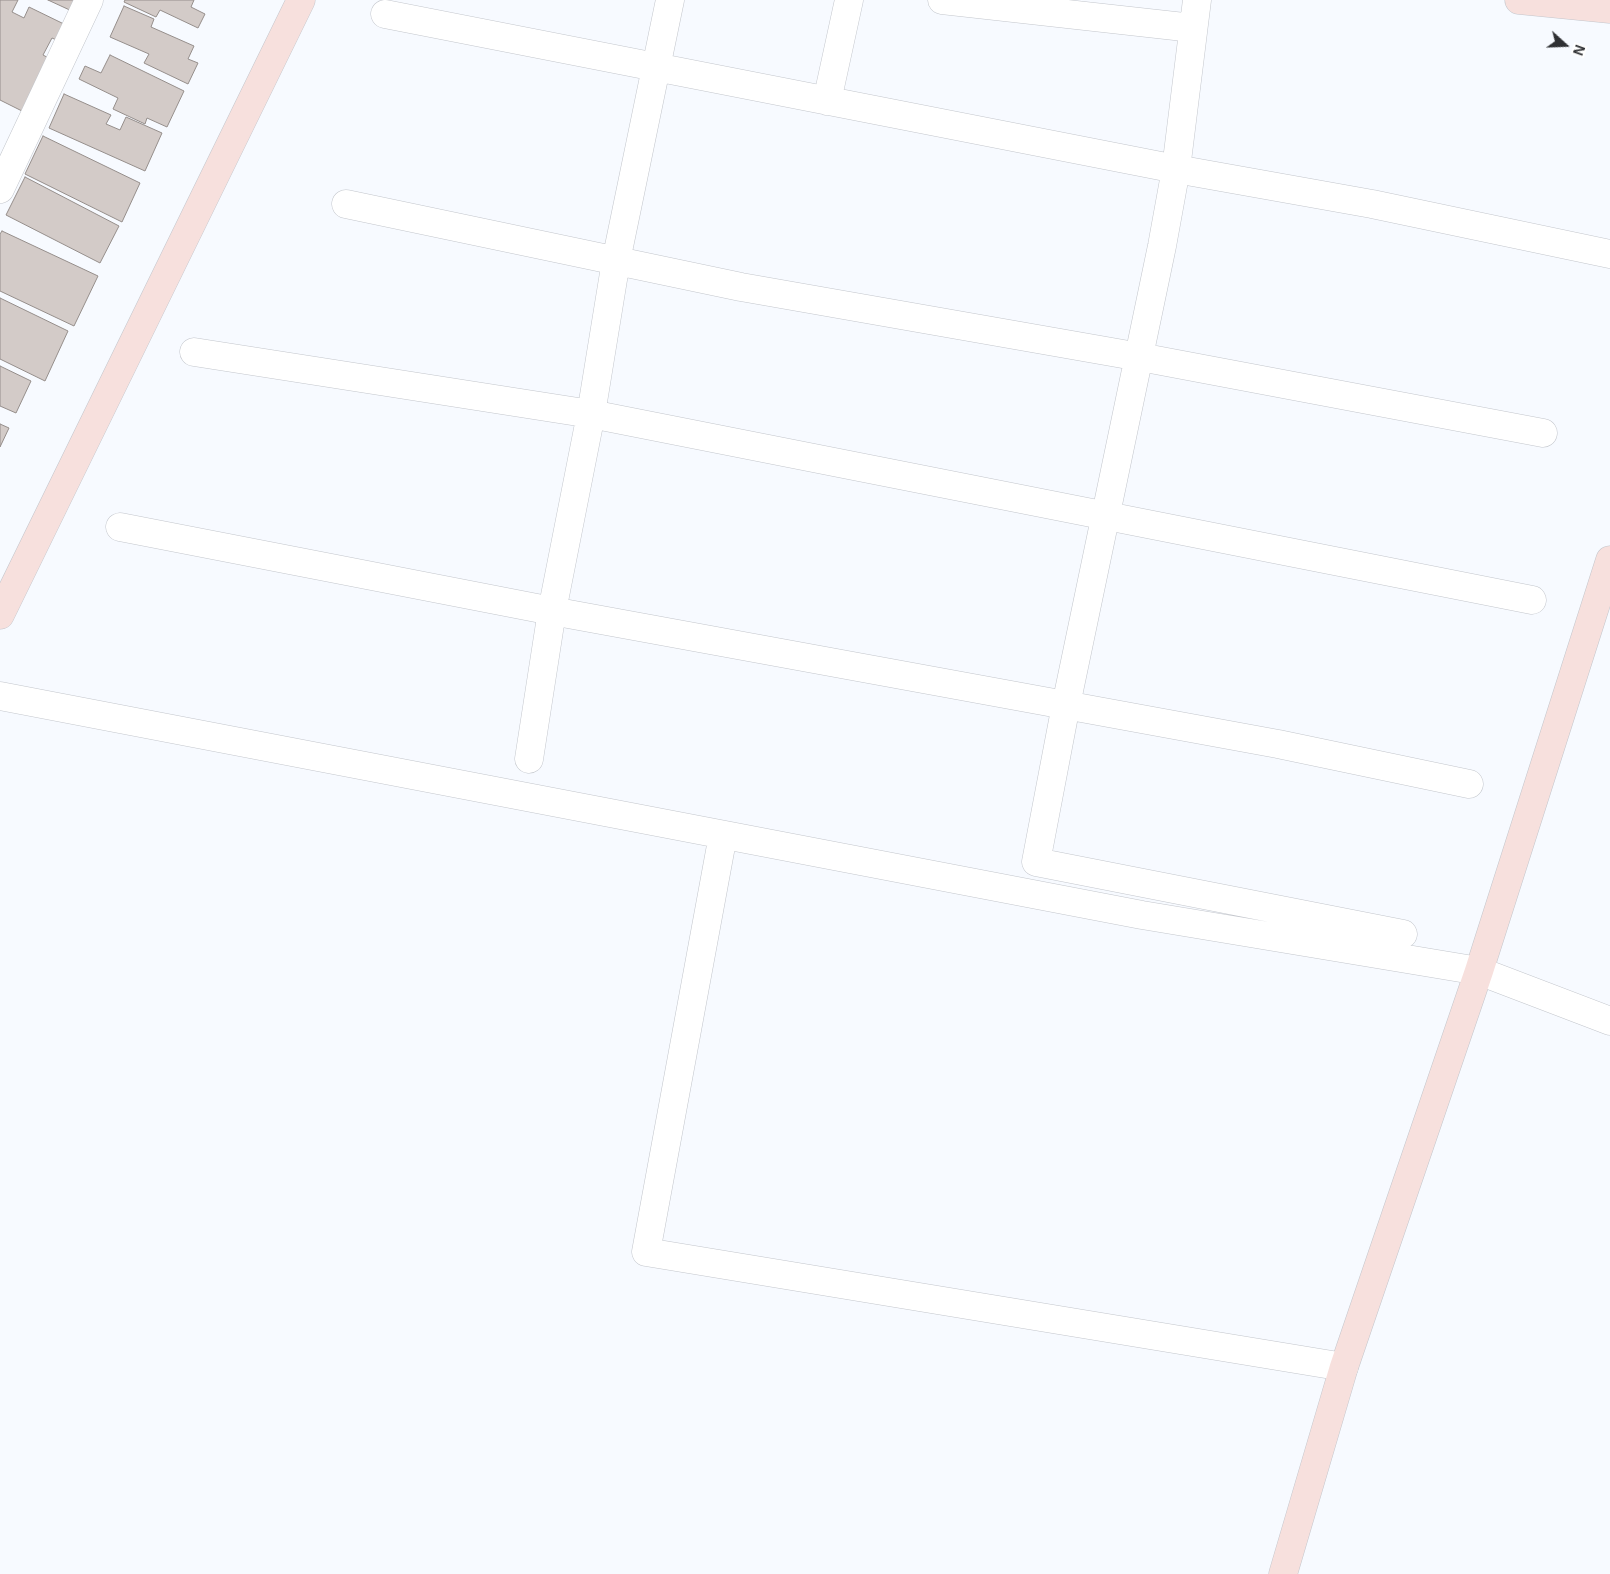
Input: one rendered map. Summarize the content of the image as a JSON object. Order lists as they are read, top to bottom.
{
  "north": "right"
}
